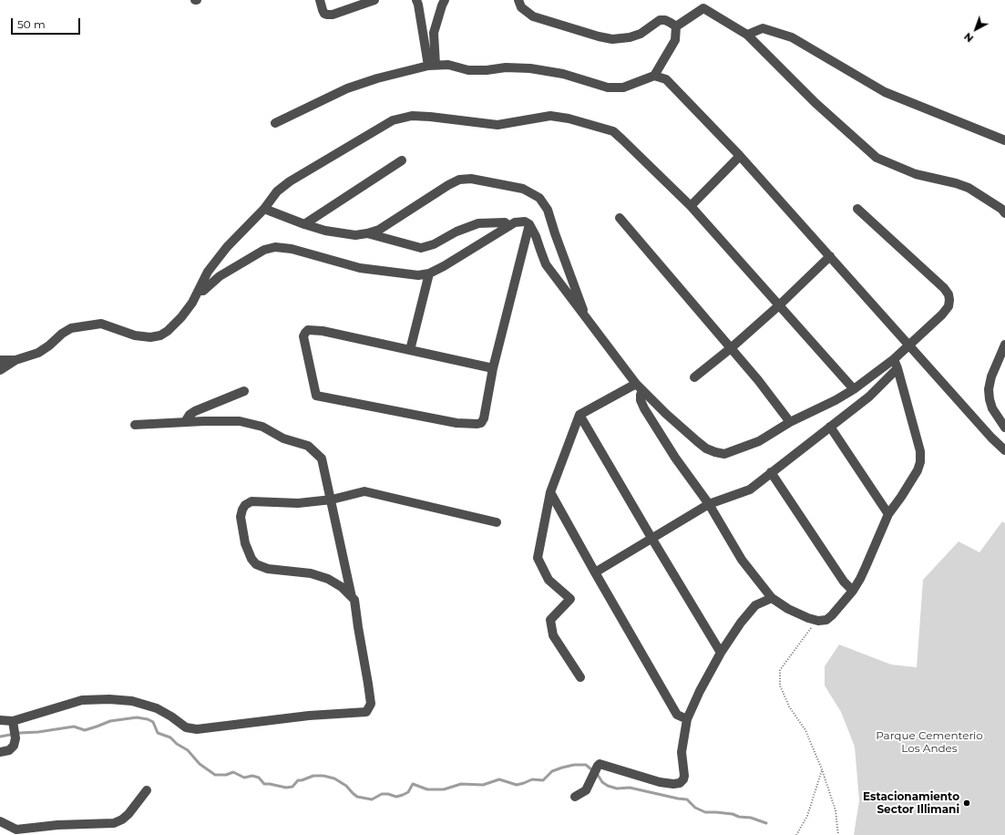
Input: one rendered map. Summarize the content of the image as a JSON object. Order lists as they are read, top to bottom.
{
  "parks": ["Parque Cementerio Los Andes"],
  "places": ["Estacionamiento Sector Illimani"],
  "scale_bar": "50 m",
  "north": "bottom left"
}
